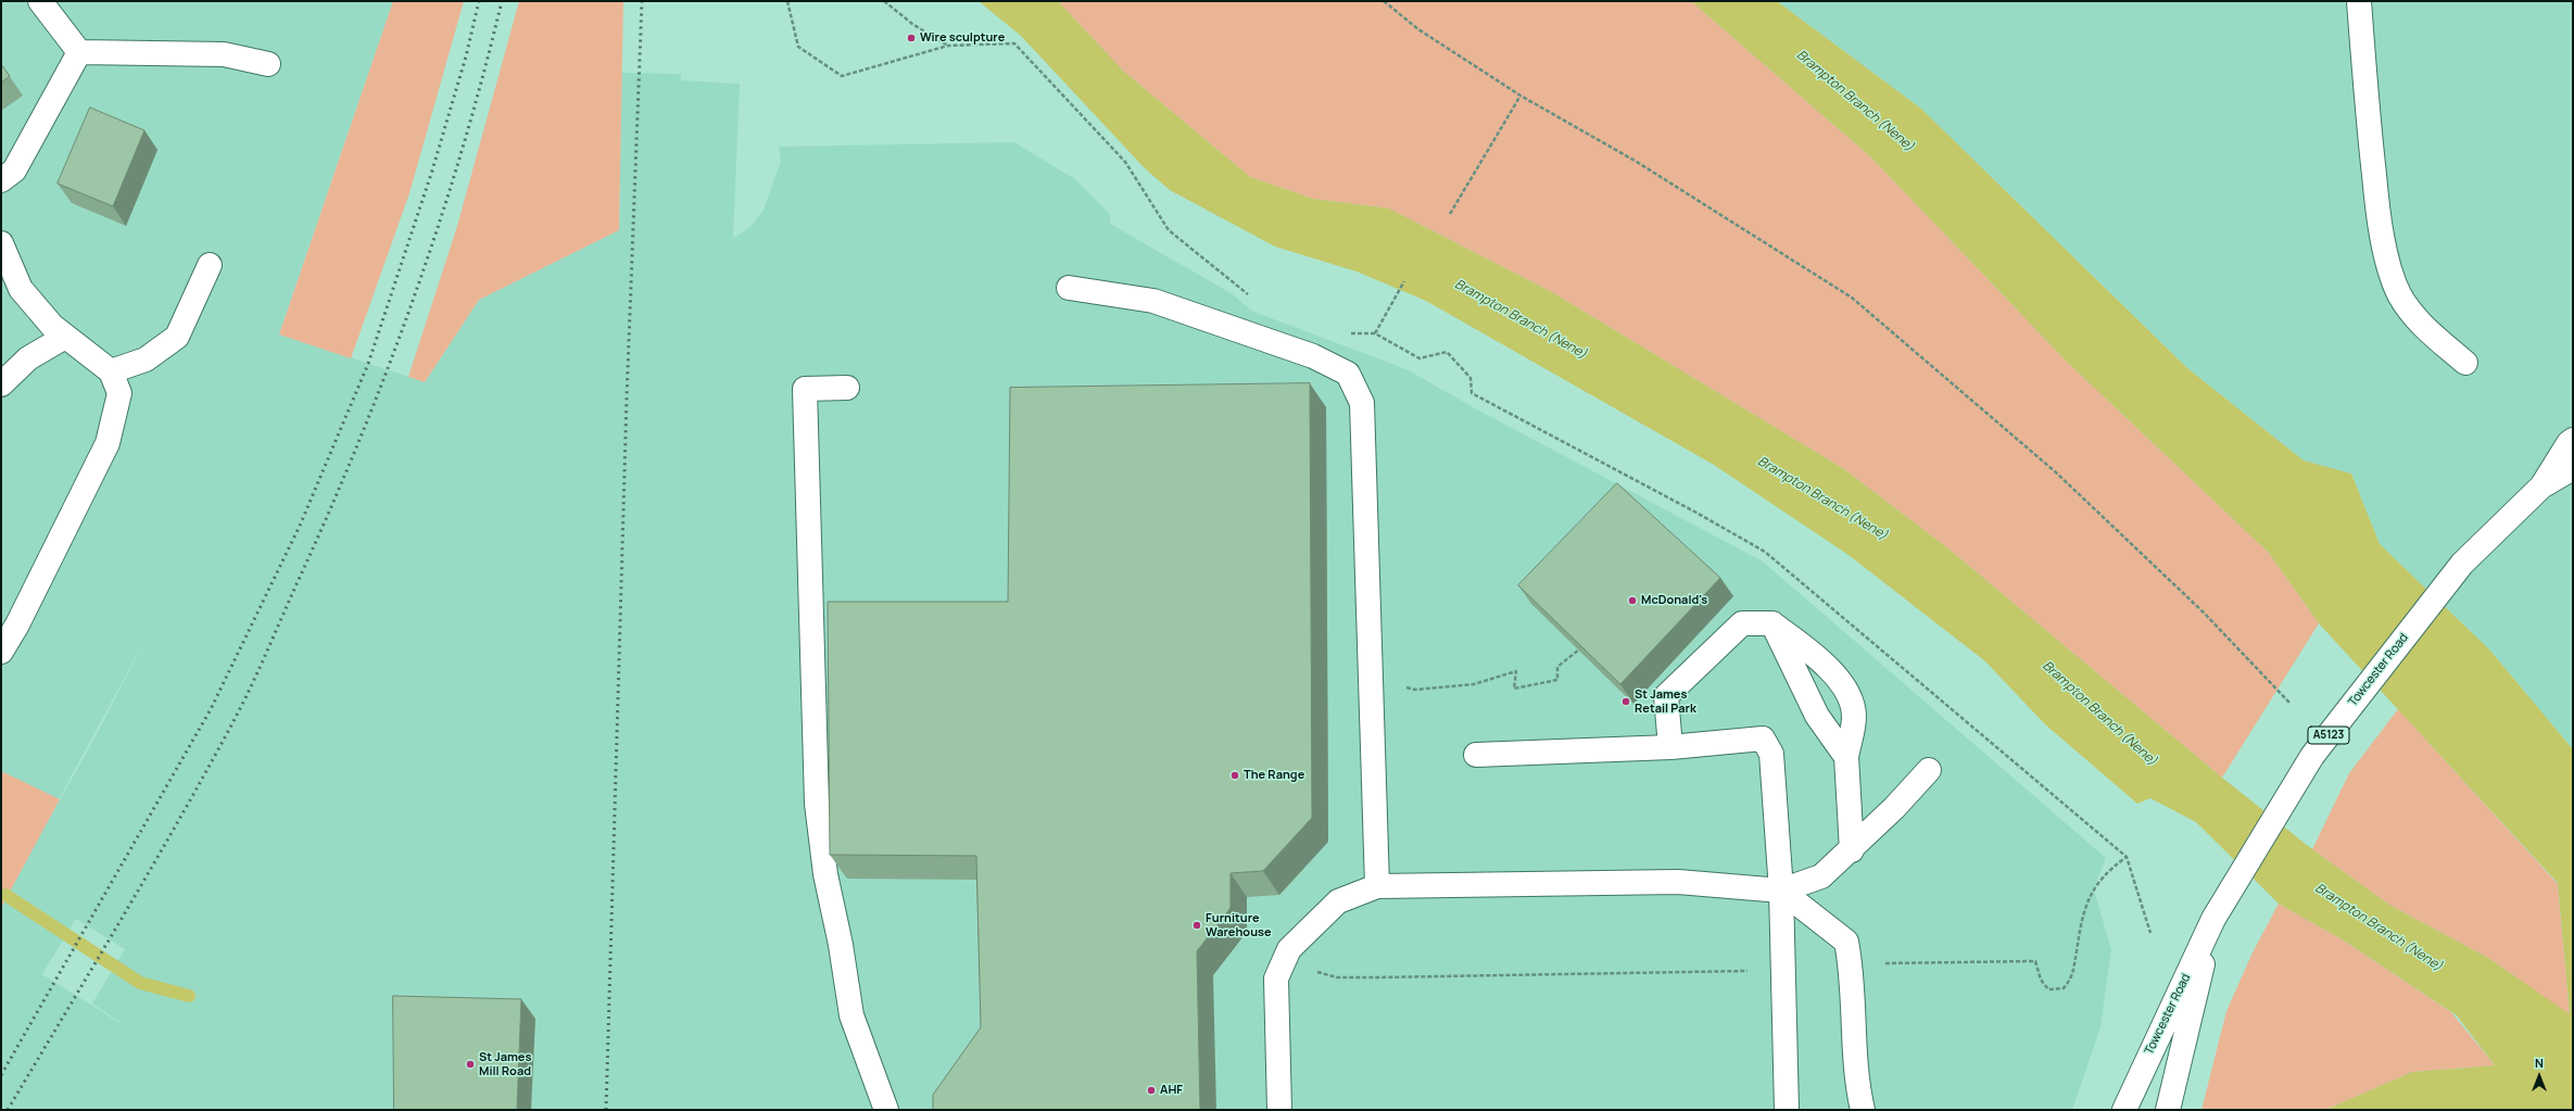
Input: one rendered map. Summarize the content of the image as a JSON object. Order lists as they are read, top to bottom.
{
  "streets": {
    "main road": ["Towcester Road", "A5123"]
  },
  "water": ["Brampton Branch (Nene)"],
  "places": [
    "Wire sculpture",
    "McDonald's",
    "St James Retail Park",
    "The Range",
    "Furniture Warehouse",
    "St James Mill Road",
    "AHF"
  ],
  "north": "top"
}
